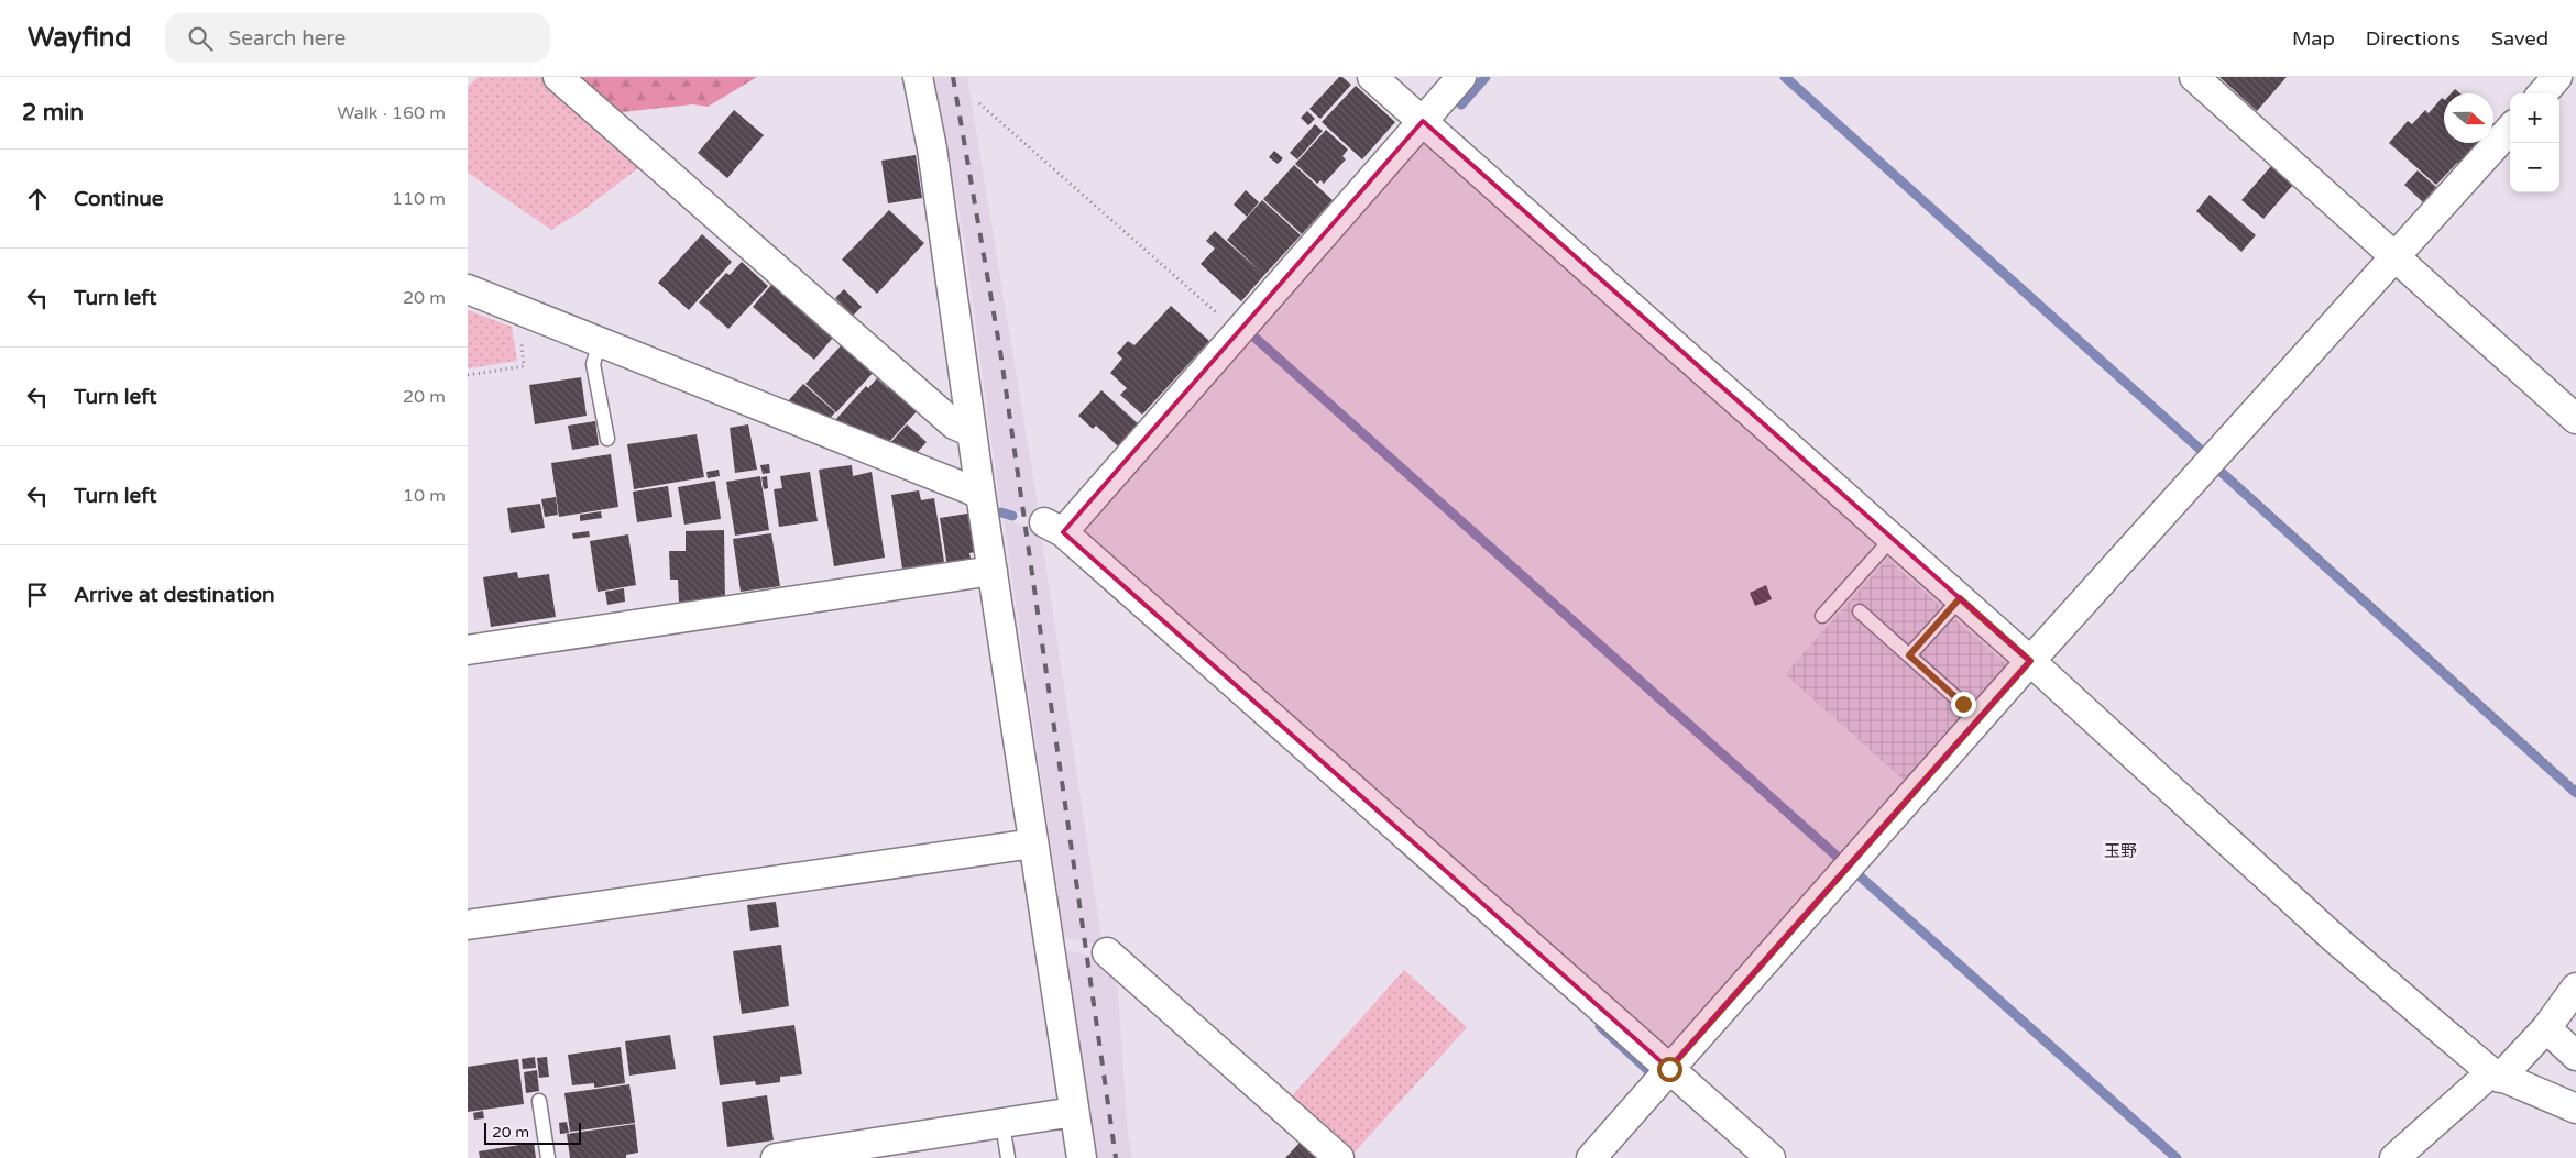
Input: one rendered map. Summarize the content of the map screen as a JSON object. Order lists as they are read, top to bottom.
{
  "districts": ["玉野"],
  "scale_bar": "20 m",
  "north": "right",
  "page": {
    "header": "Wayfind",
    "search": "Search here",
    "nav": ["Map", "Directions", "Saved"],
    "heading": ["2 min", "Walk · 160 m"],
    "map_buttons": ["+", "−"],
    "list": [
      ["Continue", "110 m"],
      ["Turn left", "20 m"],
      ["Turn left", "20 m"],
      ["Turn left", "10 m"],
      "Arrive at destination"
    ],
    "scale": "20 m"
  }
}
